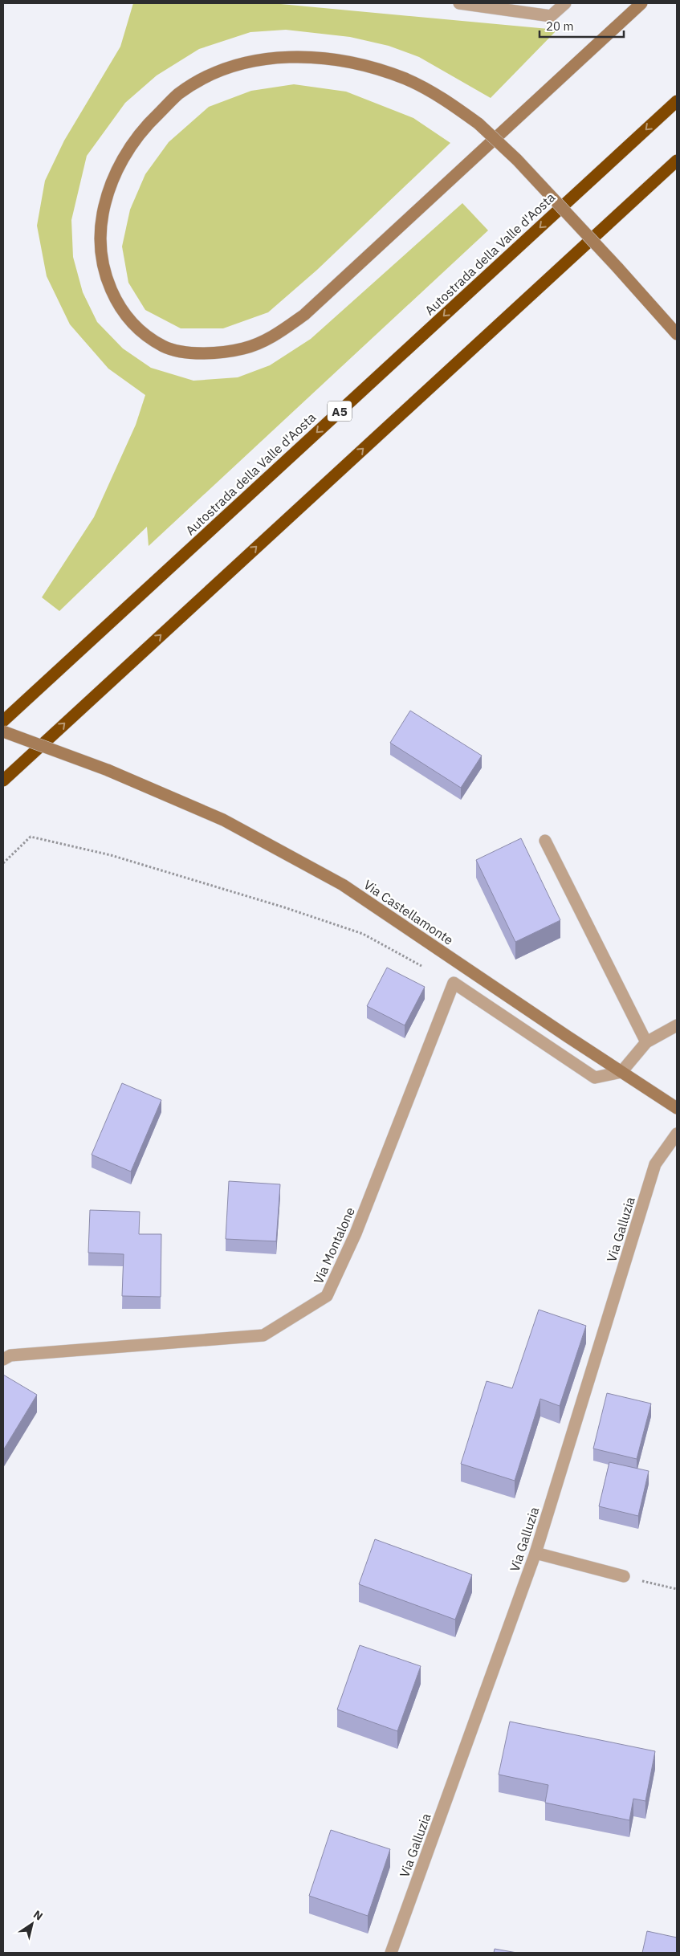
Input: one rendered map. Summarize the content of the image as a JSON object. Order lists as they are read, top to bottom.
{
  "streets": {
    "highway": ["Autostrada della Valle d'Aosta", "A5"],
    "main road": ["Via Castellamonte"],
    "street": ["Via Galluzia", "Via Montalone"]
  },
  "scale_bar": "20 m",
  "north": "top right"
}
